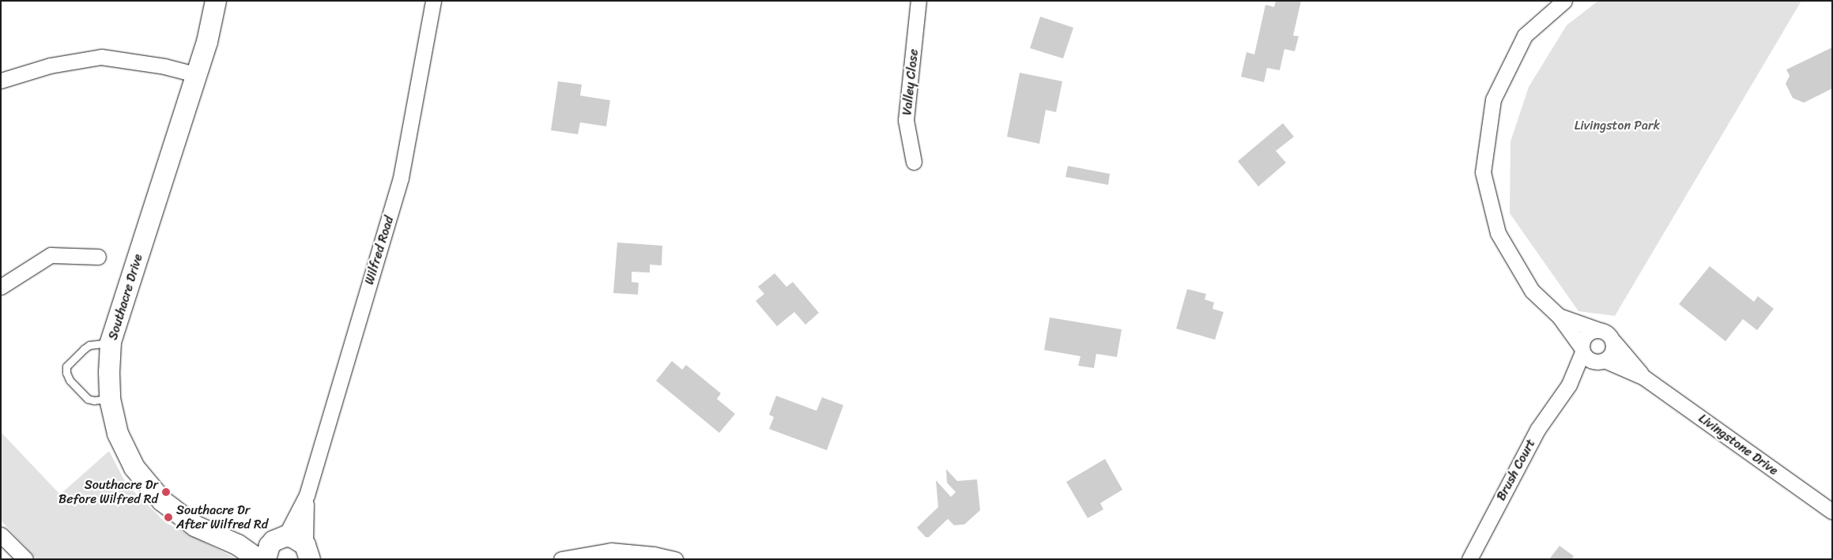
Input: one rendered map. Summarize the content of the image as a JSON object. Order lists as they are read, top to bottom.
{
  "streets": {
    "street": [
      "Valley Close",
      "Wilfred Road",
      "Southacre Drive",
      "Livingstone Drive",
      "Brush Court"
    ]
  },
  "crossings": [
    ["Livingstone Drive", "Brush Court"]
  ],
  "parks": ["Livingston Park"],
  "places": ["Southacre Dr Before Wilfred Rd", "Southacre Dr After Wilfred Rd"]
}
